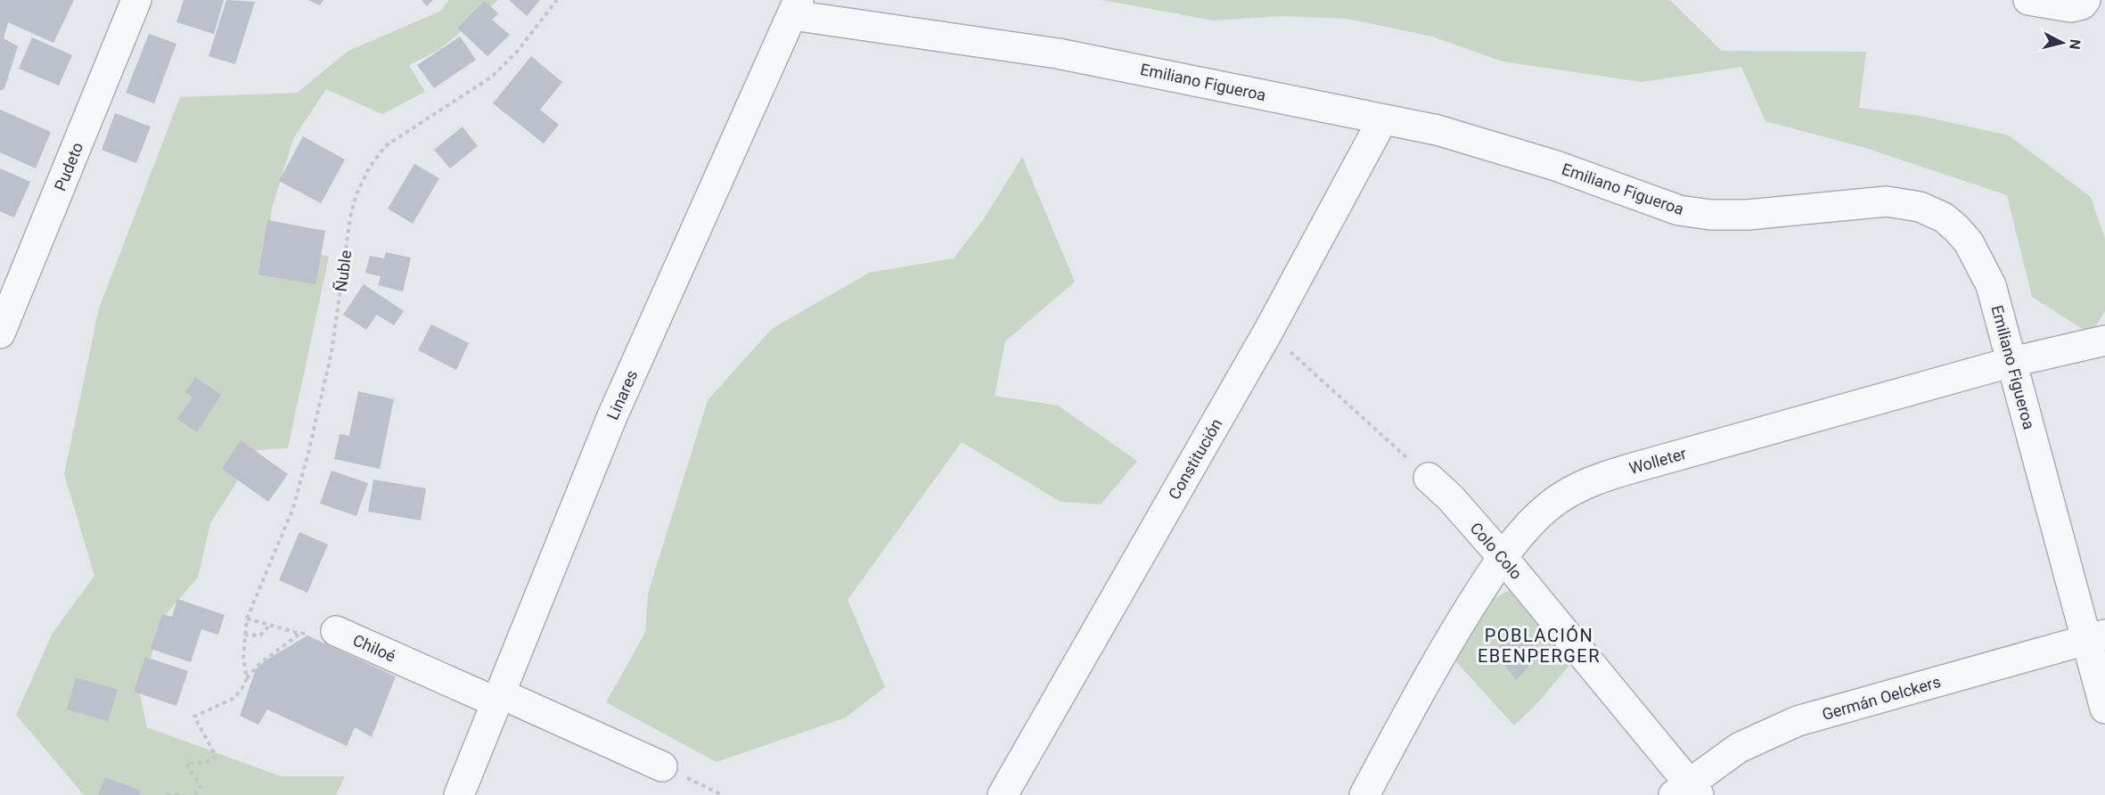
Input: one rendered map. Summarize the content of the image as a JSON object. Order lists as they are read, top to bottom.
{
  "streets": {
    "street": [
      "Emiliano Figueroa",
      "Pudeto",
      "Linares",
      "Constitución",
      "Wolleter",
      "Colo Colo",
      "Chiloé",
      "Germán Oelckers"
    ],
    "path": ["Ñuble"]
  },
  "crossings": [
    ["Emiliano Figueroa", "Linares"],
    ["Emiliano Figueroa", "Constitución"],
    ["Emiliano Figueroa", "Wolleter"],
    ["Emiliano Figueroa", "Germán Oelckers"],
    ["Linares", "Chiloé"],
    ["Wolleter", "Colo Colo"],
    ["Colo Colo", "Germán Oelckers"]
  ],
  "districts": ["POBLACIÓN EBENPERGER"],
  "north": "right"
}
